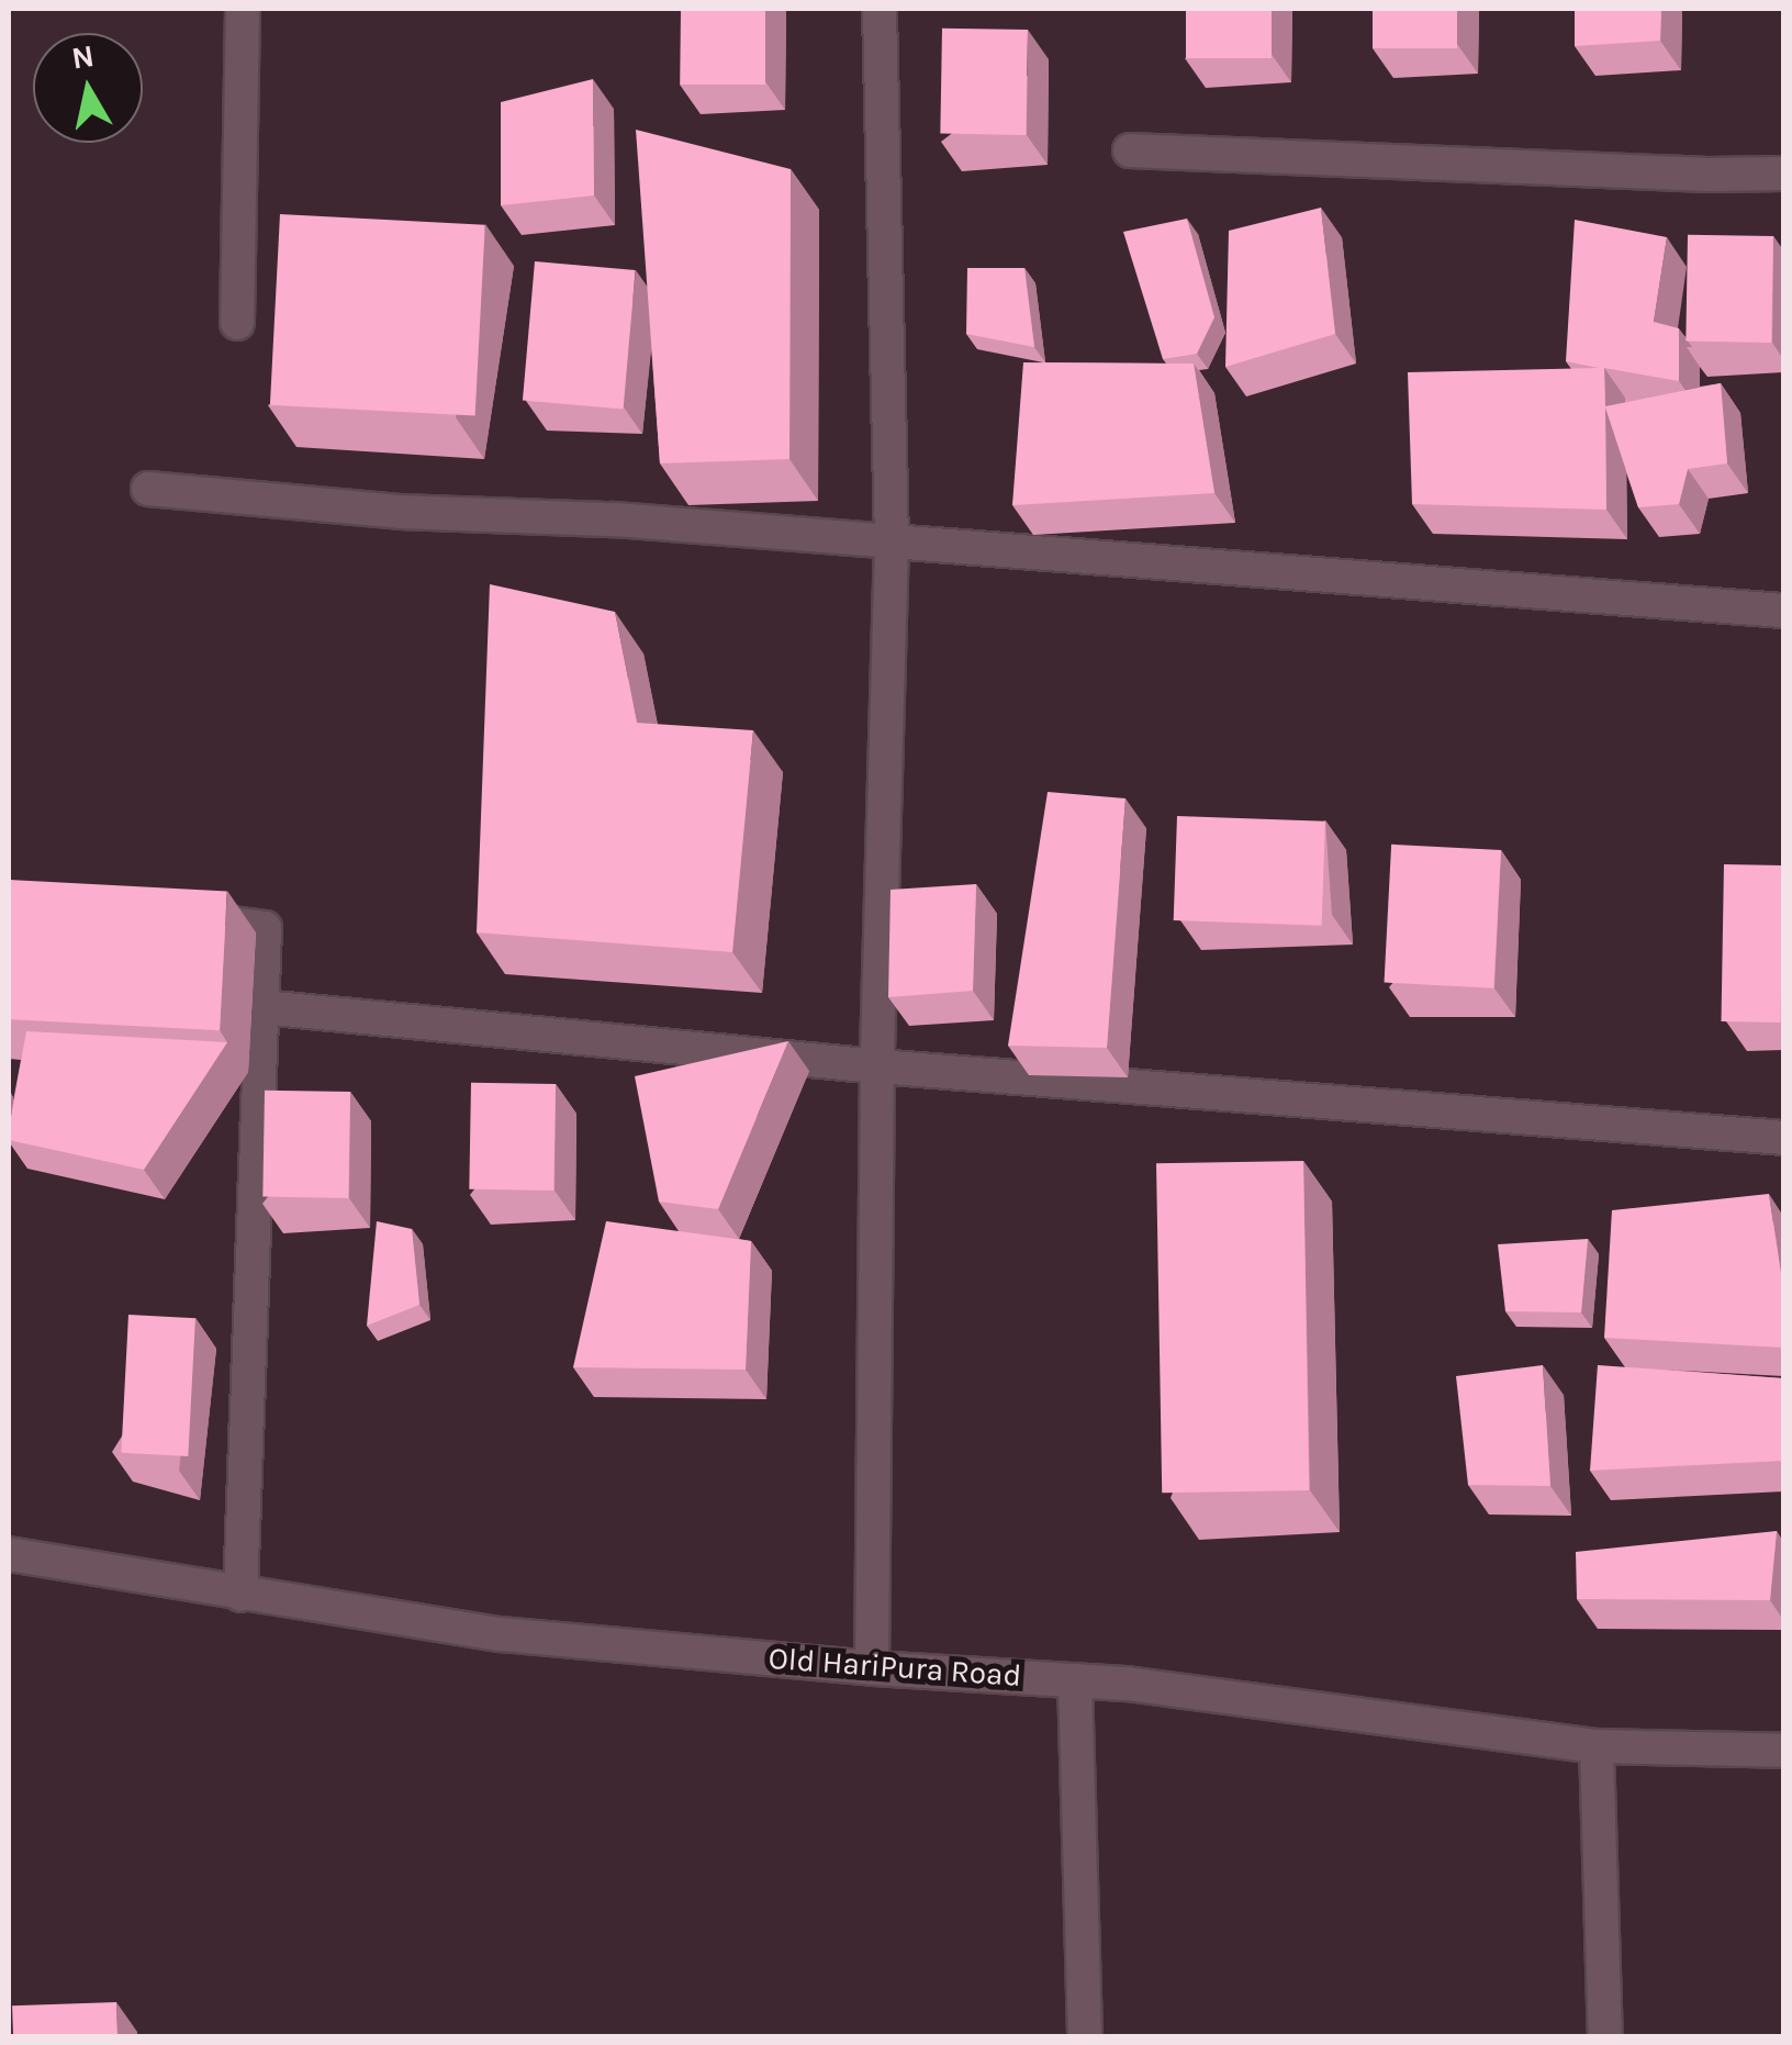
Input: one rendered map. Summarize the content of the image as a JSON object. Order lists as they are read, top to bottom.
{
  "streets": {
    "street": ["Old HariPura Road"]
  },
  "north": "top"
}
